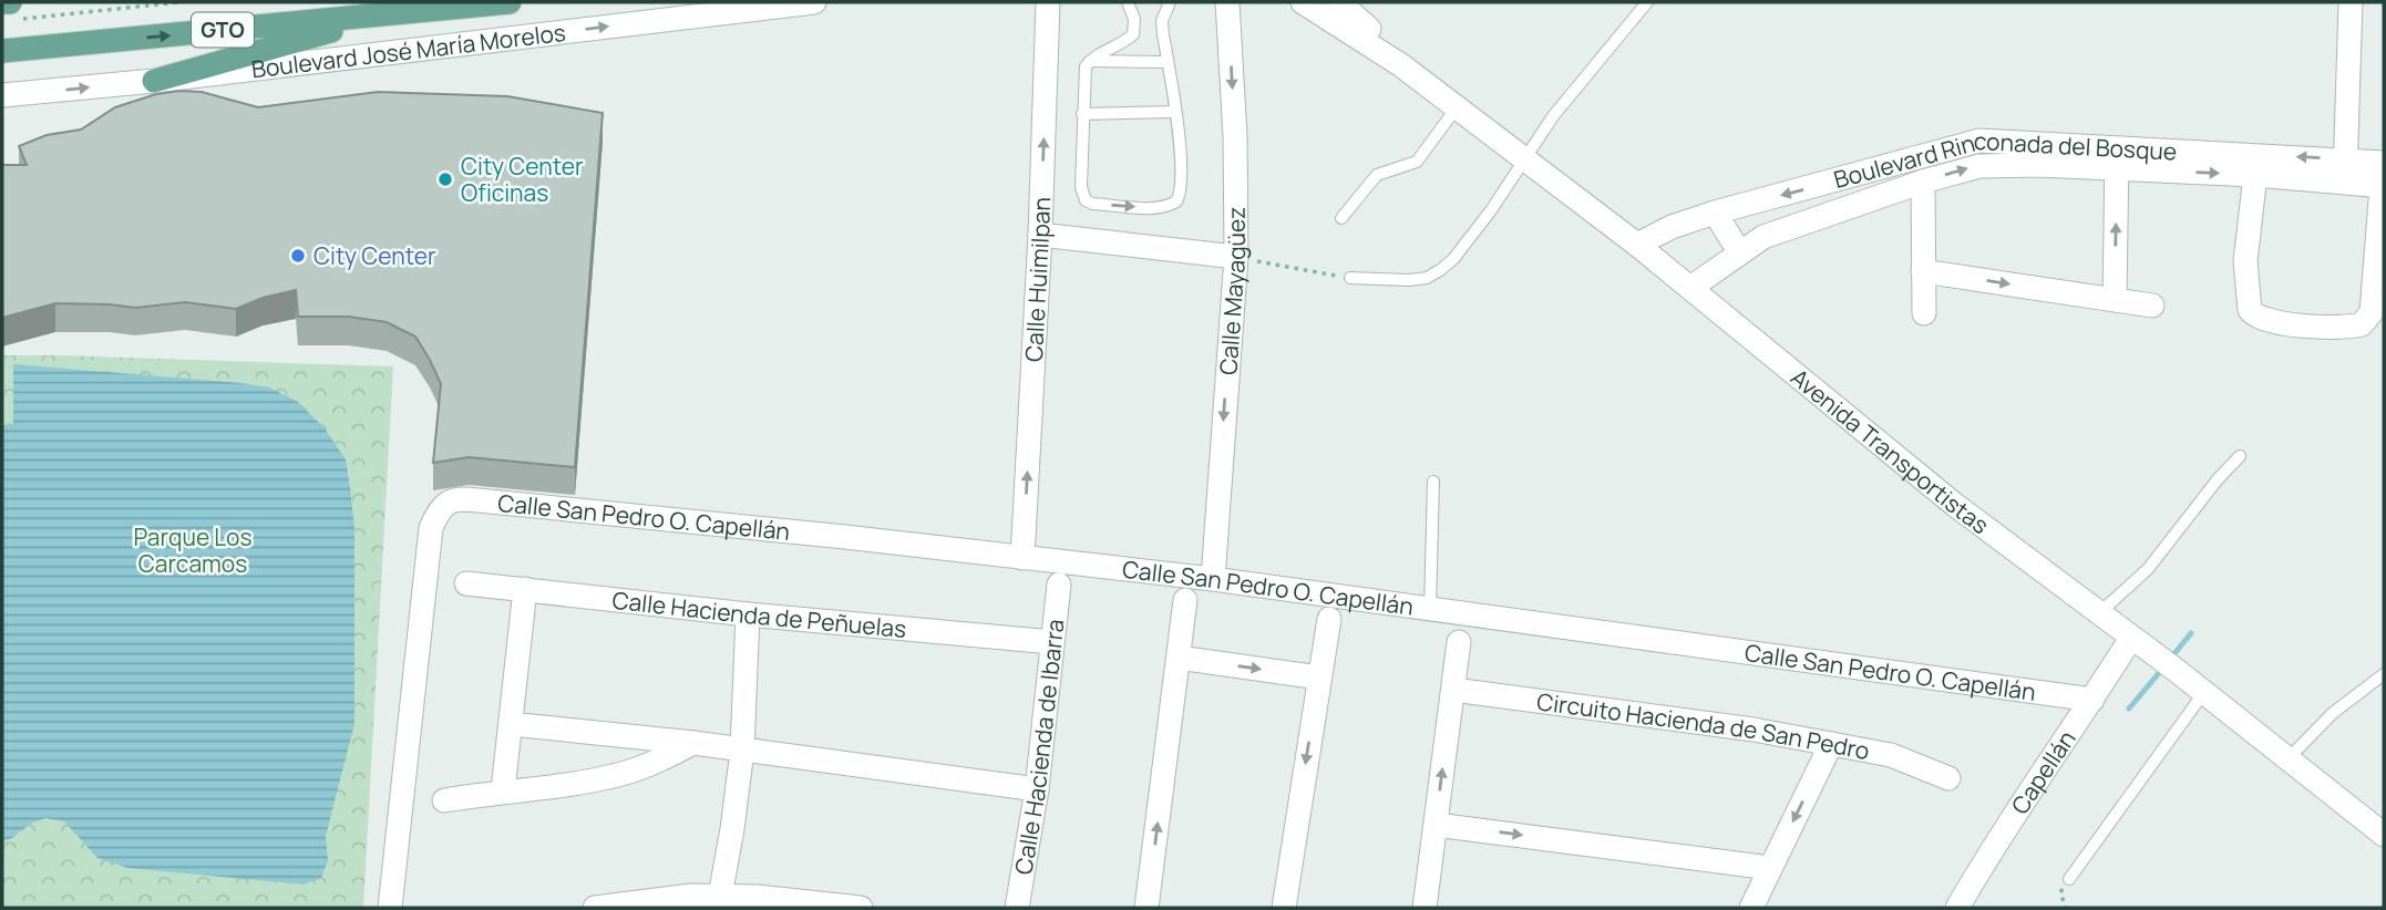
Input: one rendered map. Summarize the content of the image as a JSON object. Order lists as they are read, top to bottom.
{
  "streets": {
    "main road": ["GTO", "Boulevard José María Morelos"],
    "street": [
      "Boulevard Rinconada del Bosque",
      "Calle Huimilpan",
      "Calle Mayagüez",
      "Avenida Transportistas",
      "Calle San Pedro O. Capellán",
      "Calle Hacienda de Peñuelas",
      "Circuito Hacienda de San Pedro",
      "Calle Hacienda de Ibarra",
      "Capellán"
    ]
  },
  "crossings": [
    ["Boulevard Rinconada del Bosque", "Avenida Transportistas"],
    ["Calle Huimilpan", "Calle San Pedro O. Capellán"],
    ["Calle Mayagüez", "Calle San Pedro O. Capellán"],
    ["Avenida Transportistas", "Capellán"],
    ["Calle San Pedro O. Capellán", "Capellán"],
    ["Calle Hacienda de Peñuelas", "Calle Hacienda de Ibarra"]
  ],
  "one_way": ["Calle Huimilpan", "Calle Mayagüez"],
  "parks": ["Parque Los Carcamos"],
  "places": ["City Center Oficinas", "City Center"]
}
